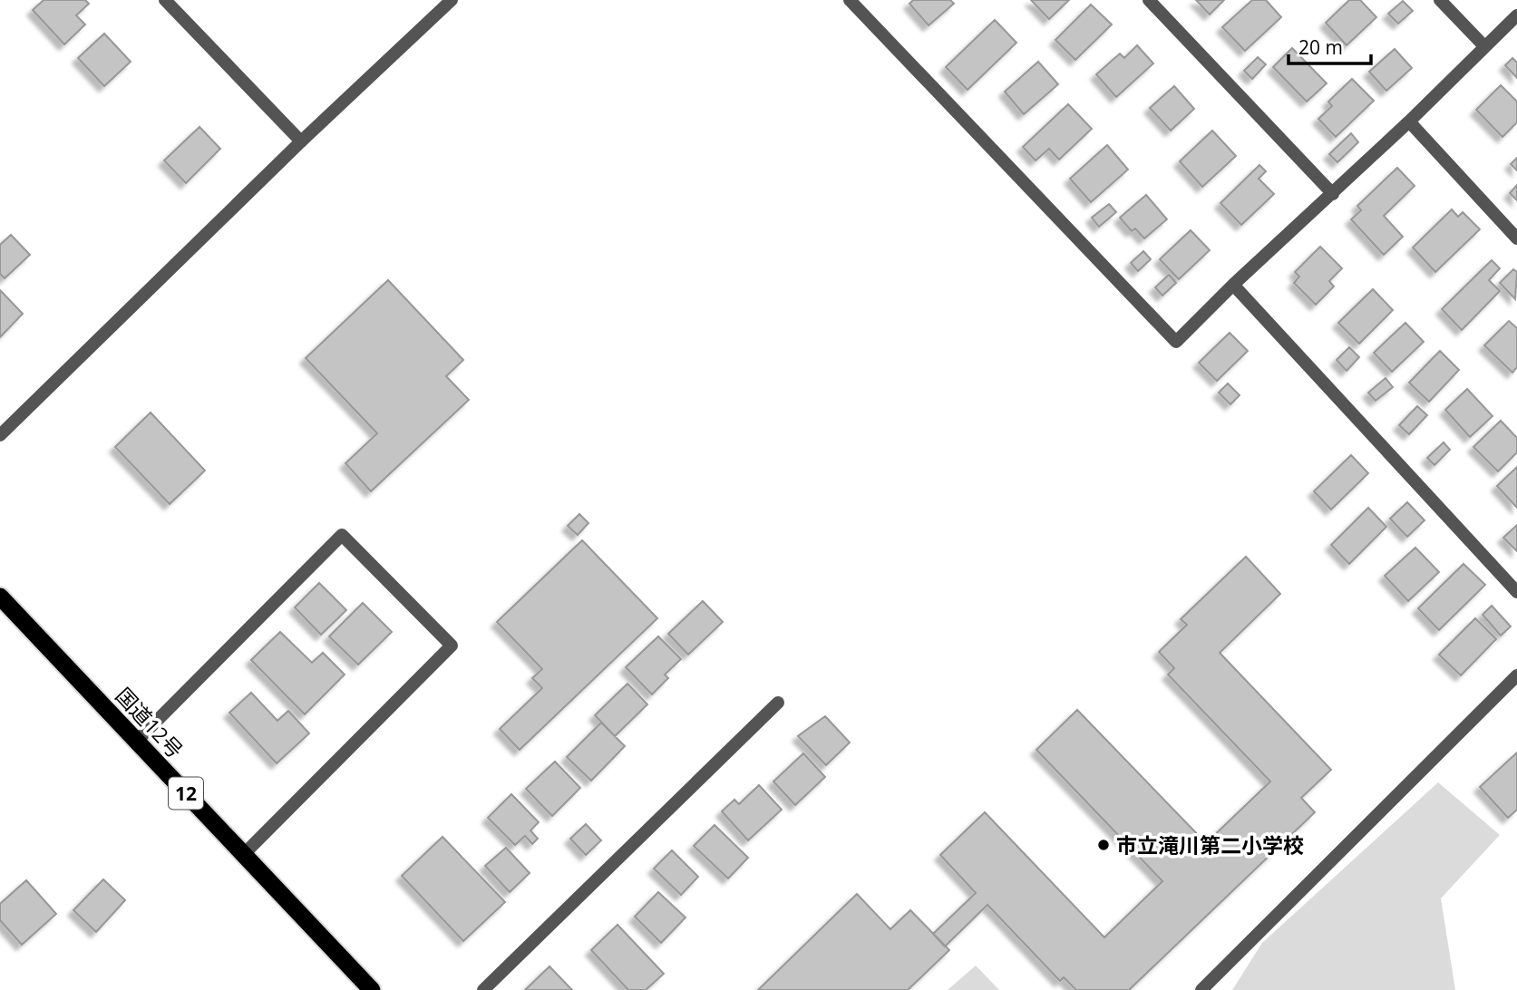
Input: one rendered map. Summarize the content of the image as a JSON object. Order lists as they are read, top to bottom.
{
  "streets": {
    "highway": ["国道12号", "12"]
  },
  "places": ["市立滝川第二小学校"],
  "scale_bar": "20 m"
}
